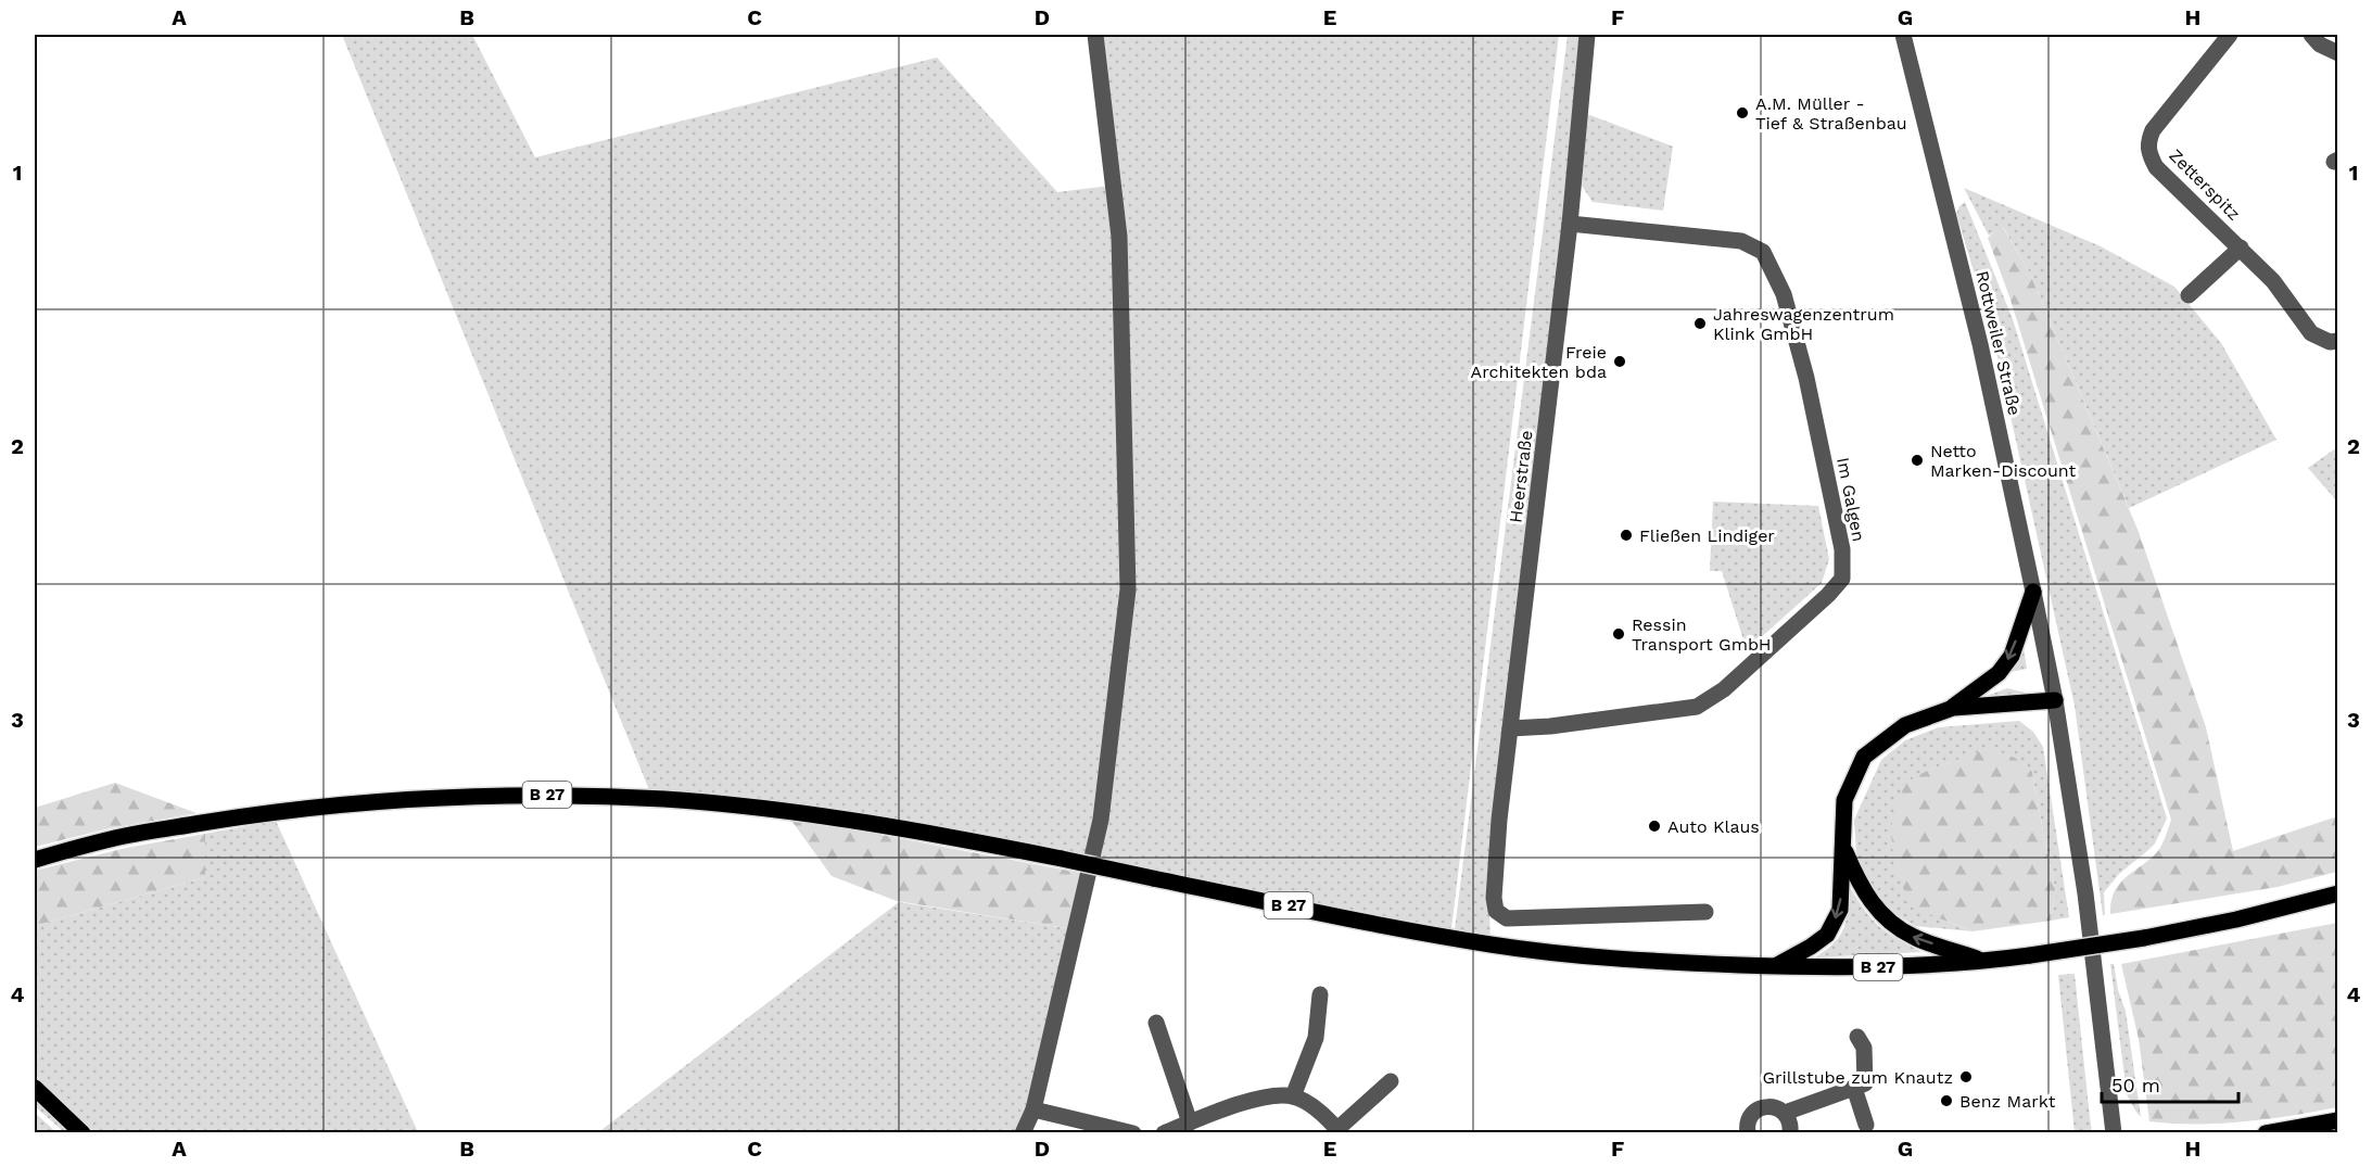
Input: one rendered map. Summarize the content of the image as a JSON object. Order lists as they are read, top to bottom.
{
  "streets": {
    "main road": ["B 27"],
    "street": [
      "Zetterspitz",
      "Rottweiler Straße",
      "Heerstraße",
      "Im Galgen"
    ]
  },
  "crossings": [
    ["Heerstraße", "Im Galgen"]
  ],
  "places": [
    "A.M. Müller - Tief & Straßenbau",
    "Jahreswagenzentrum Klink GmbH",
    "Freie Architekten bda",
    "Netto Marken-Discount",
    "Fließen Lindiger",
    "Ressin Transport GmbH",
    "Auto Klaus",
    "Grillstube zum Knautz",
    "Benz Markt"
  ],
  "scale_bar": "50 m",
  "grid": {
    "columns": [
      "A",
      "B",
      "C",
      "D",
      "E",
      "F",
      "G",
      "H"
    ],
    "rows": [
      "1",
      "2",
      "3",
      "4"
    ]
  }
}
